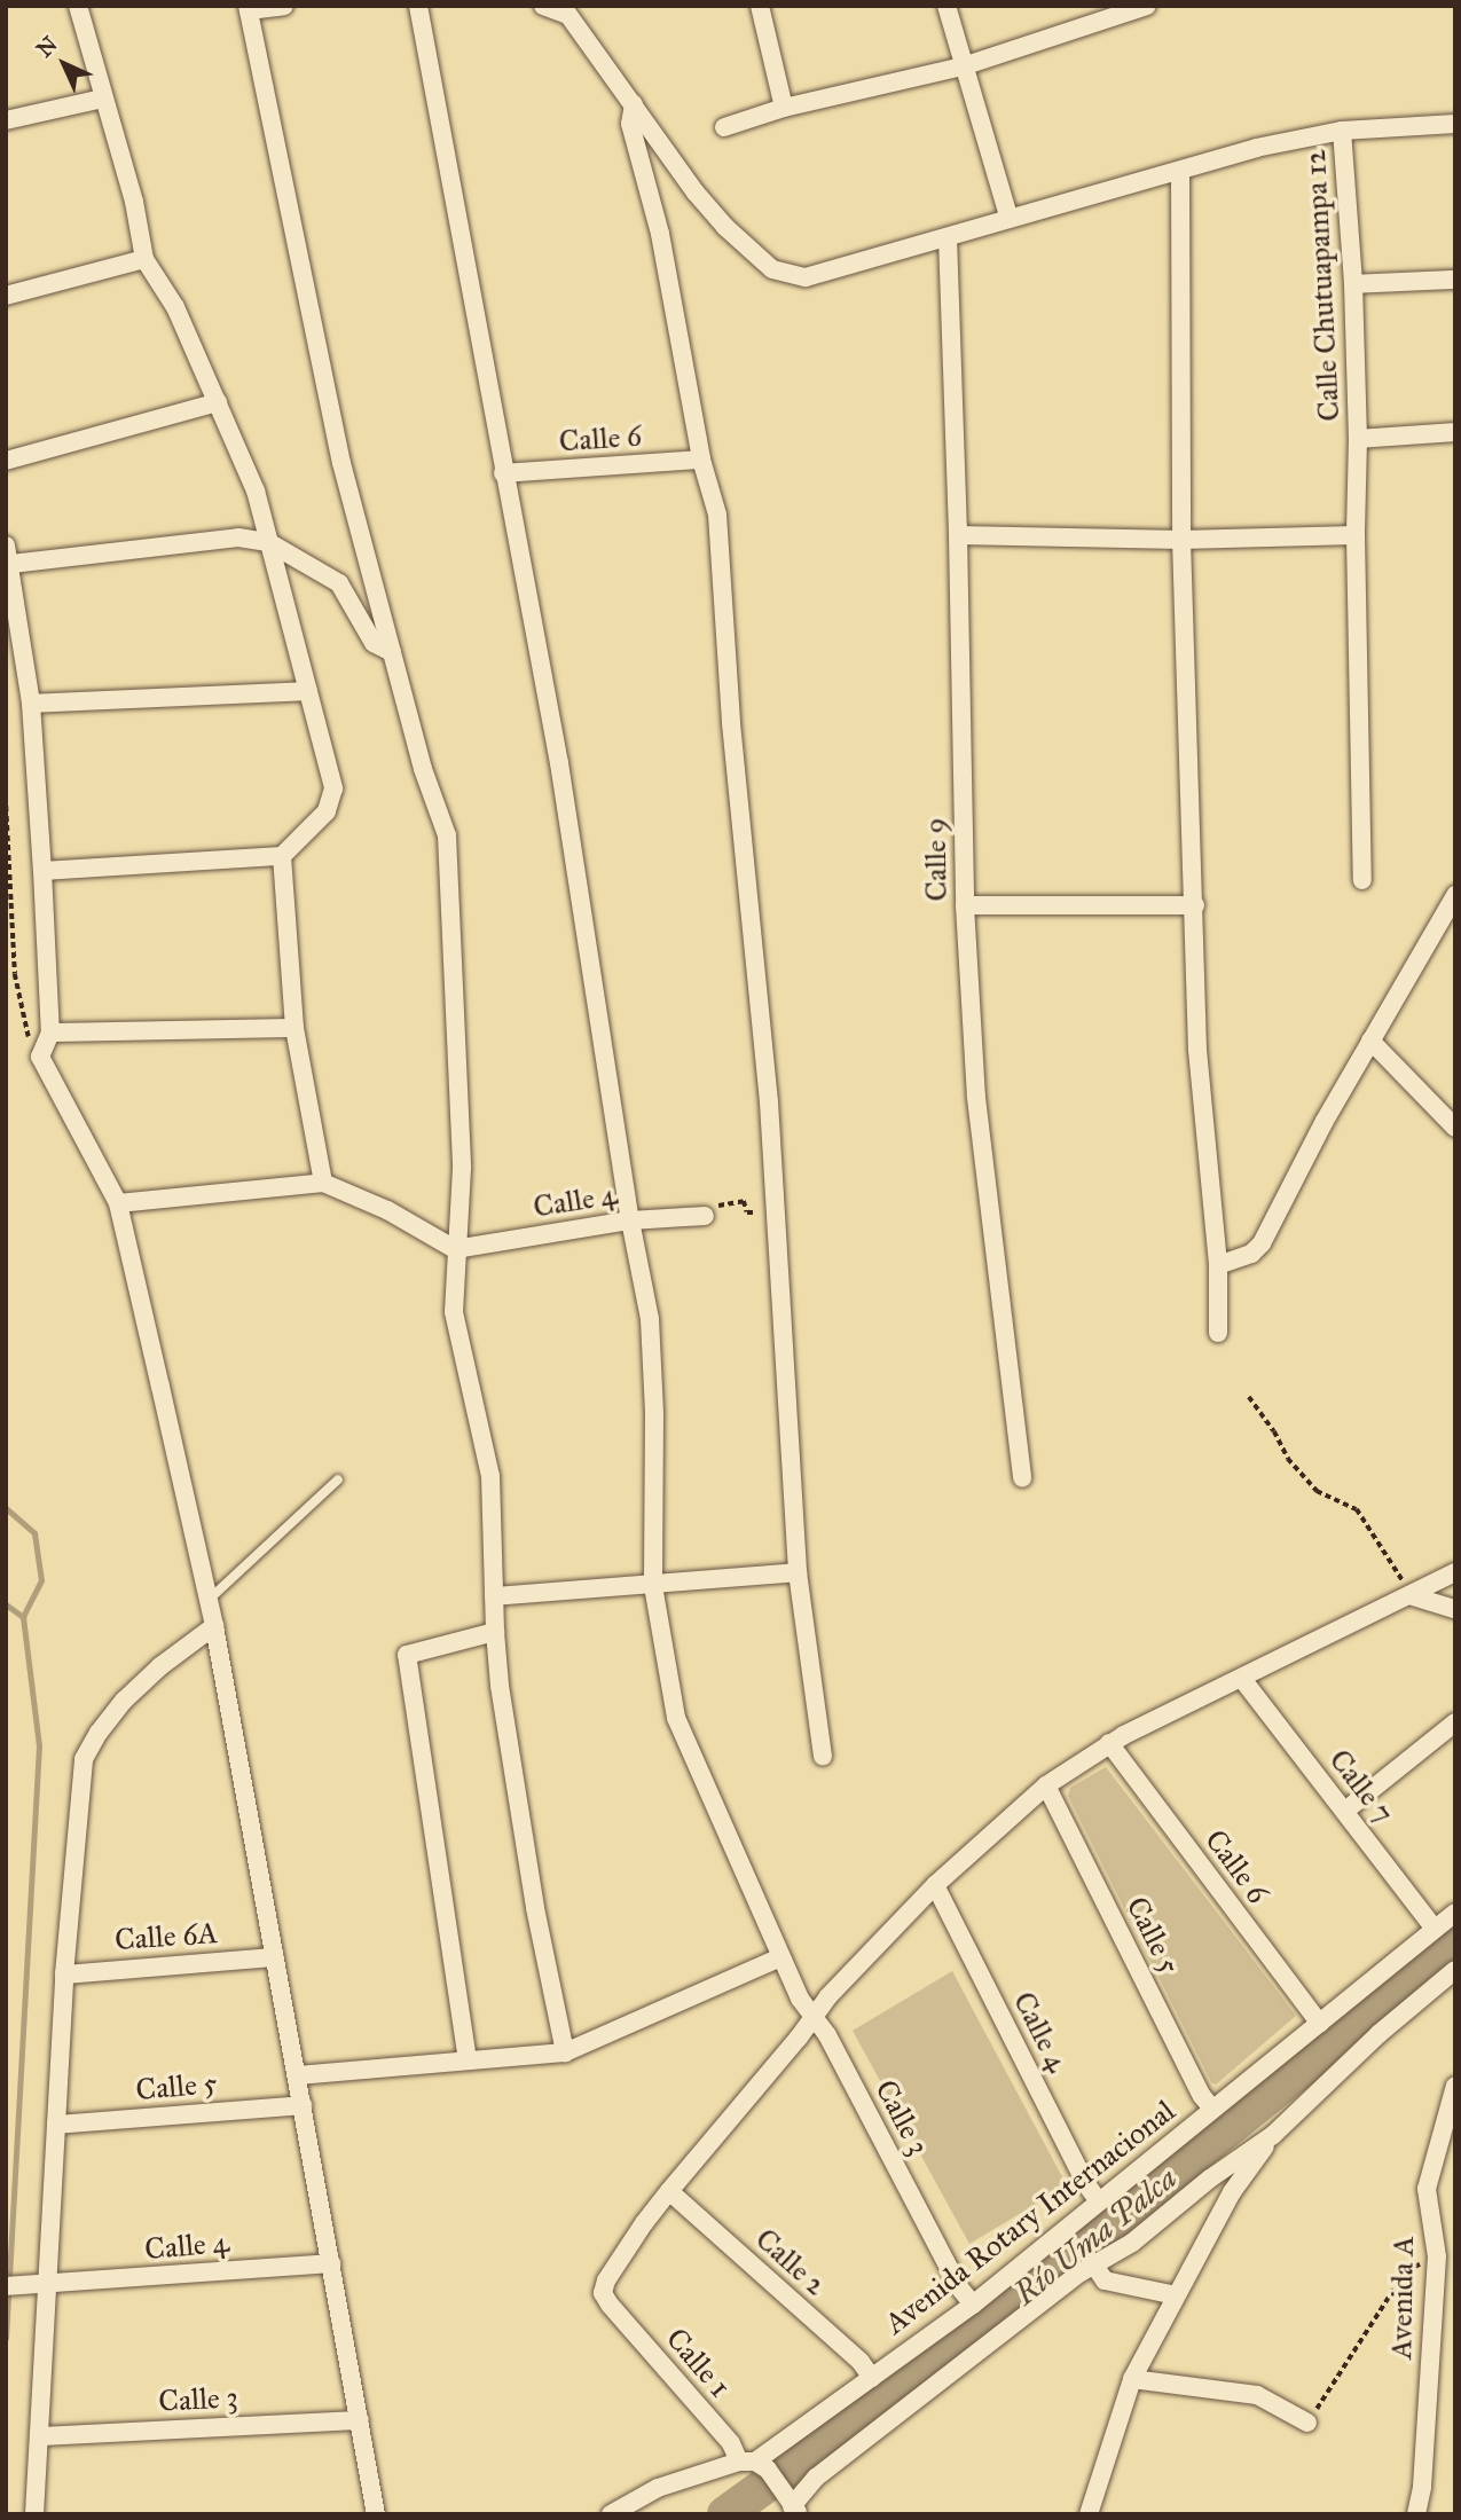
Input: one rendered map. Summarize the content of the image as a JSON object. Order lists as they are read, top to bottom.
{
  "streets": {
    "street": [
      "Calle Chutuapampa 12",
      "Calle 6",
      "Calle 9",
      "Calle 4",
      "Calle 7",
      "Calle 5",
      "Calle 6A",
      "Calle 3",
      "Avenida Rotary Internacional",
      "Calle 2",
      "Avenida A",
      "Calle 1"
    ]
  },
  "crossings": [
    ["Calle 6", "Calle 3"],
    ["Calle 6", "Avenida Rotary Internacional"],
    ["Calle 4", "Calle 3"],
    ["Calle 4", "Avenida Rotary Internacional"],
    ["Calle 7", "Avenida Rotary Internacional"],
    ["Calle 5", "Avenida Rotary Internacional"],
    ["Calle 3", "Avenida Rotary Internacional"],
    ["Avenida Rotary Internacional", "Calle 2"],
    ["Avenida Rotary Internacional", "Calle 1"],
    ["Calle 2", "Calle 1"]
  ],
  "water": ["Río Uma Palca"],
  "north": "top left"
}
